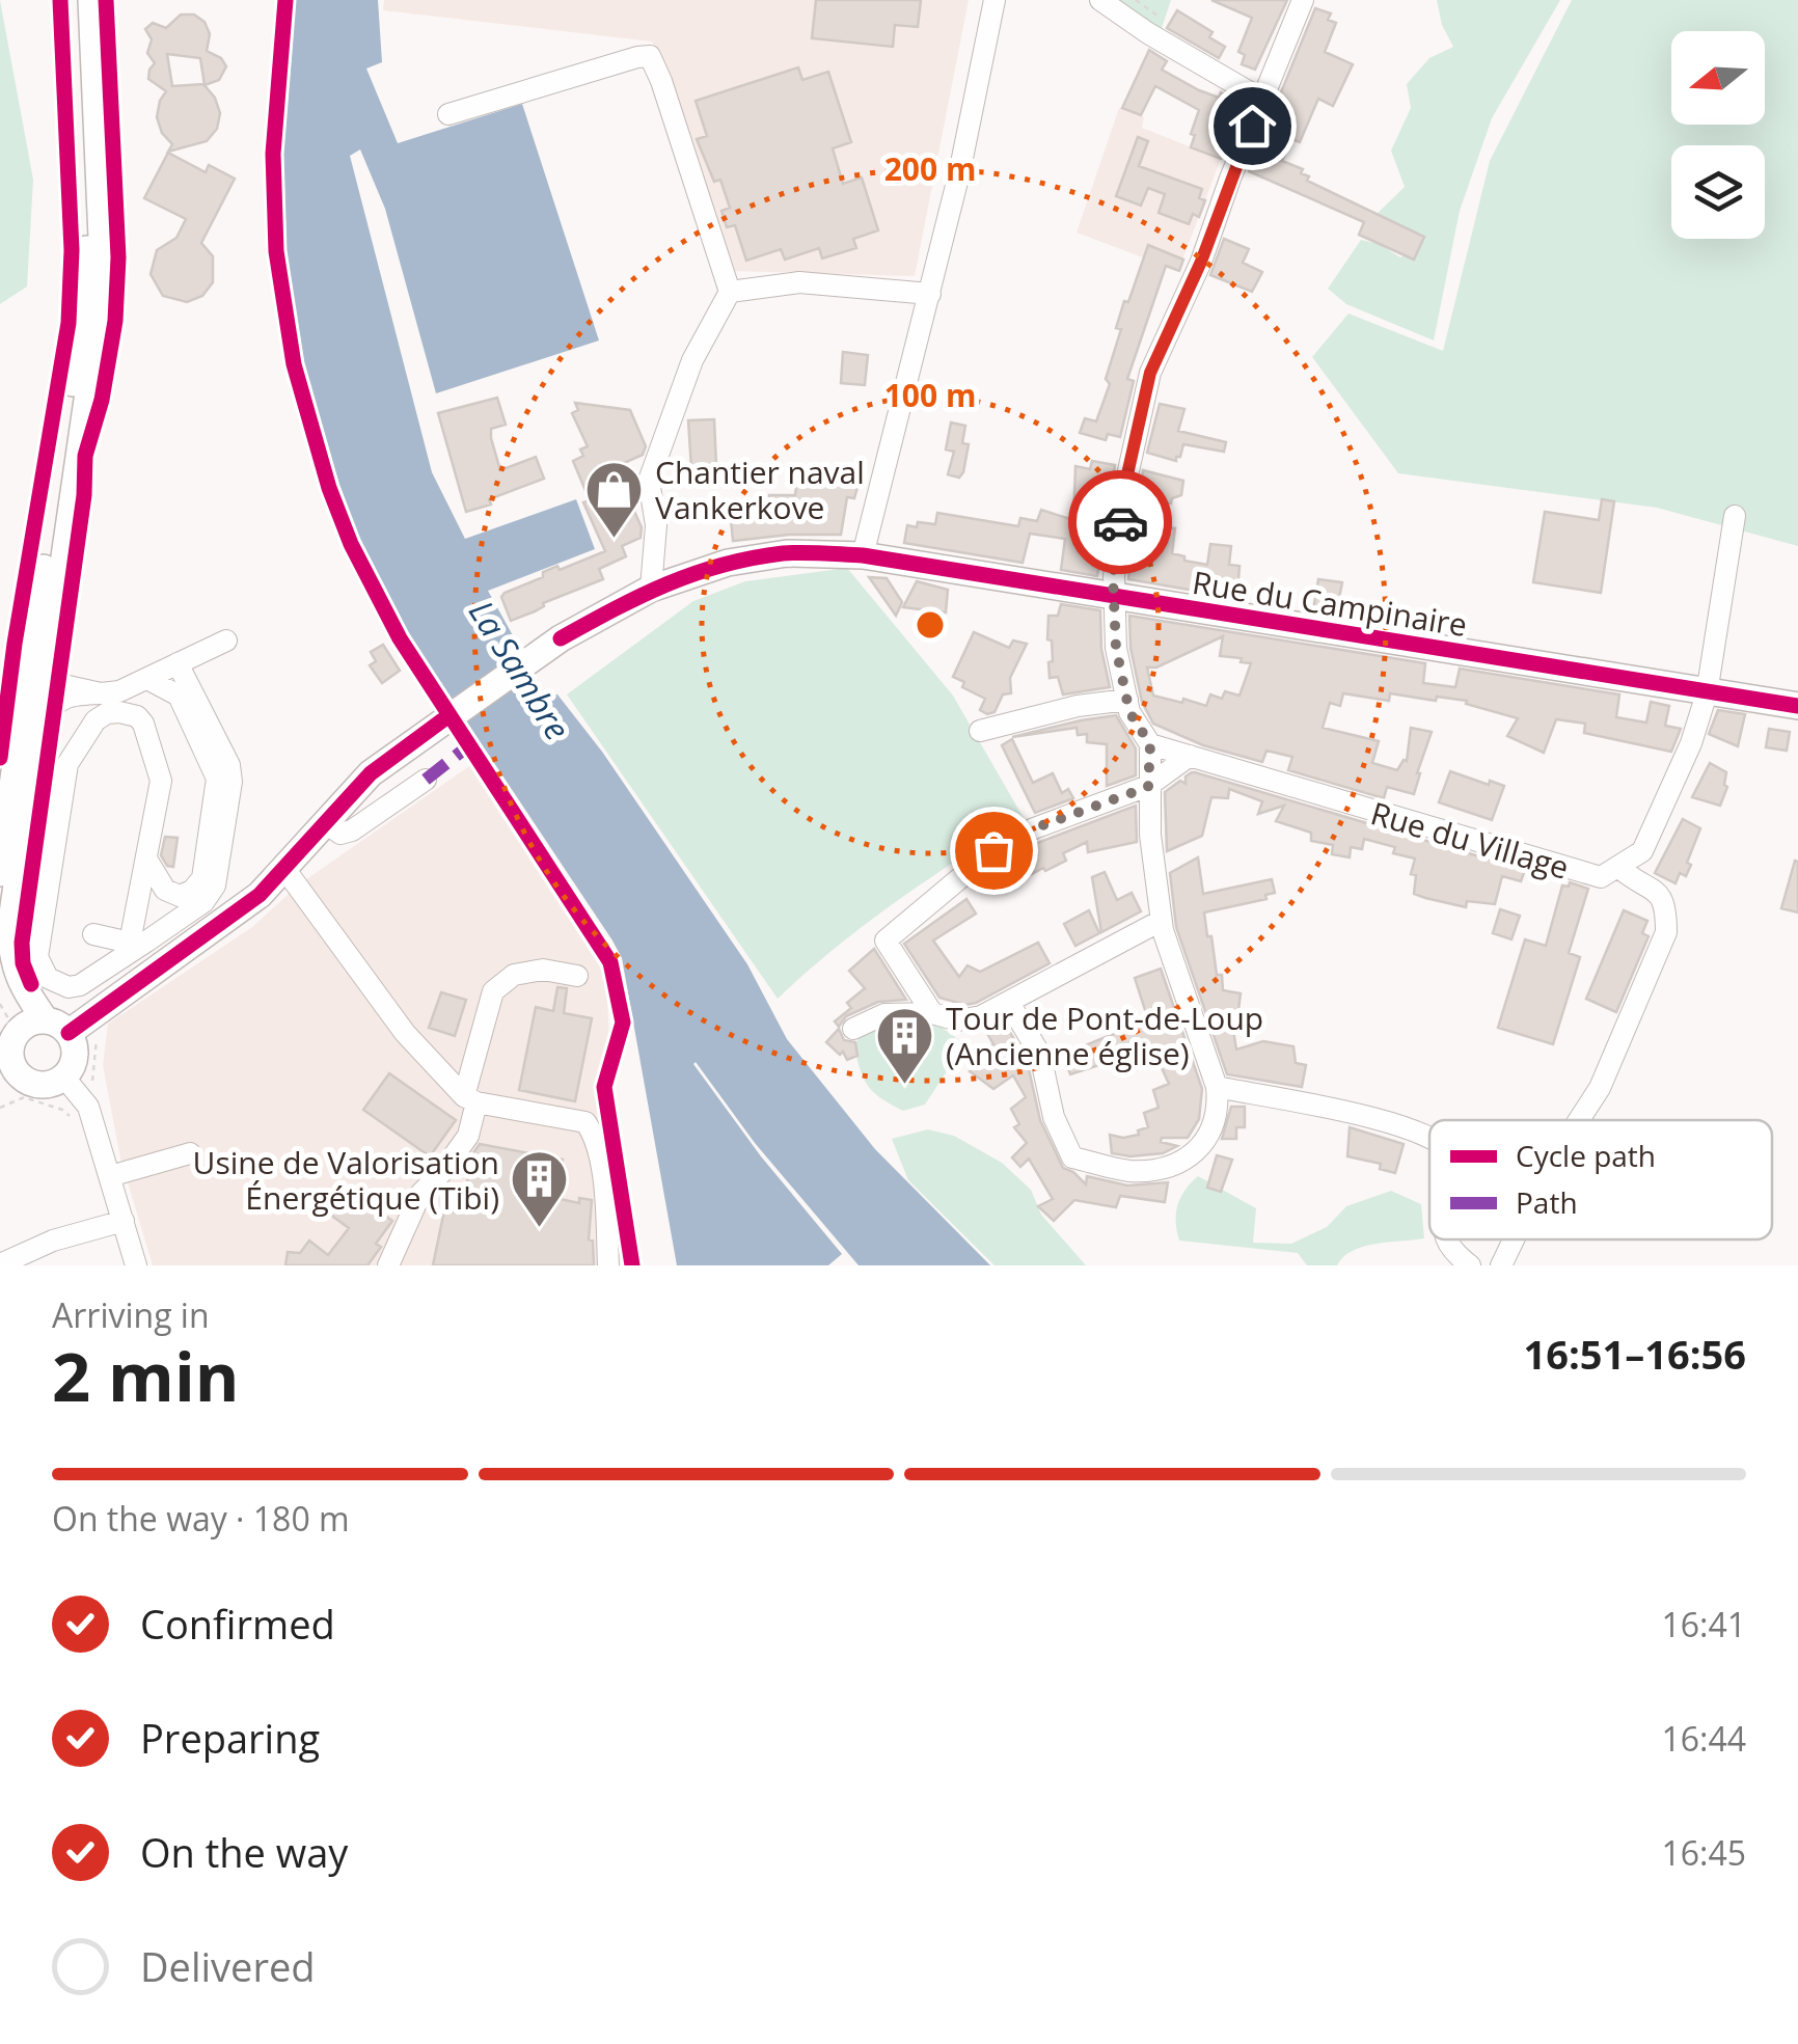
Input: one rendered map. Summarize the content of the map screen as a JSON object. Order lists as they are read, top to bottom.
{
  "streets": {
    "main road": ["Rue du Campinaire"],
    "street": ["Rue du Village"]
  },
  "water": ["La Sambre"],
  "places": {
    "shop": ["Chantier naval Vankerkove"],
    "building": ["Tour de Pont-de-Loup (Ancienne église)", "Usine de Valorisation Énergétique (Tibi)"]
  },
  "legend": ["Cycle path", "Path"],
  "north": "left",
  "page": {
    "heading": ["2 min", "Arriving in", "16:51–16:56"],
    "bar": "On the way · 180 m",
    "list": [
      ["Confirmed", "16:41"],
      ["Preparing", "16:44"],
      ["On the way", "16:45"],
      "Delivered"
    ]
  },
  "rings": ["200 m", "100 m"]
}
